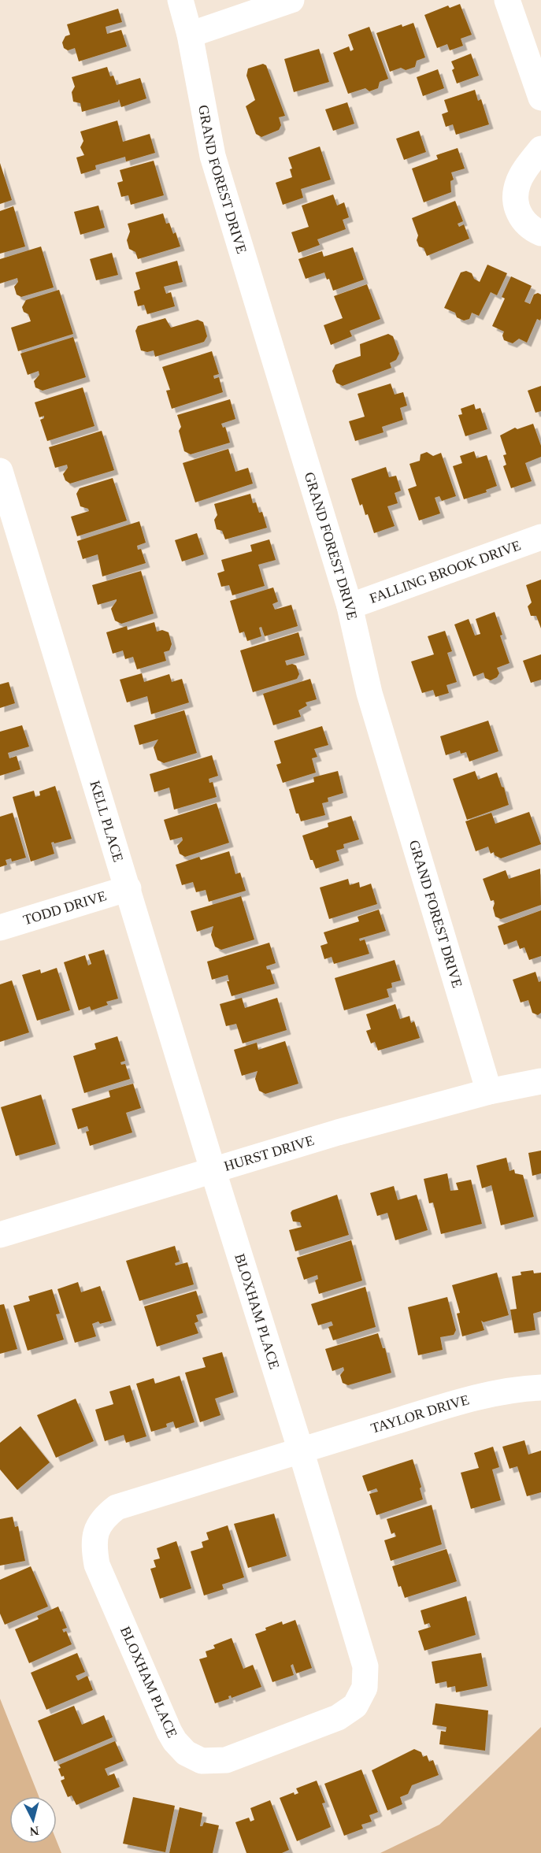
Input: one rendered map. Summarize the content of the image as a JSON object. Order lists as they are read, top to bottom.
{
  "streets": {
    "street": [
      "GRAND FOREST DRIVE",
      "FALLING BROOK DRIVE",
      "KELL PLACE",
      "TODD DRIVE",
      "HURST DRIVE",
      "BLOXHAM PLACE",
      "TAYLOR DRIVE"
    ]
  },
  "crossings": [
    ["GRAND FOREST DRIVE", "FALLING BROOK DRIVE"],
    ["GRAND FOREST DRIVE", "HURST DRIVE"],
    ["KELL PLACE", "TODD DRIVE"],
    ["KELL PLACE", "HURST DRIVE"],
    ["KELL PLACE", "BLOXHAM PLACE"],
    ["HURST DRIVE", "BLOXHAM PLACE"],
    ["BLOXHAM PLACE", "TAYLOR DRIVE"]
  ],
  "north": "bottom"
}
